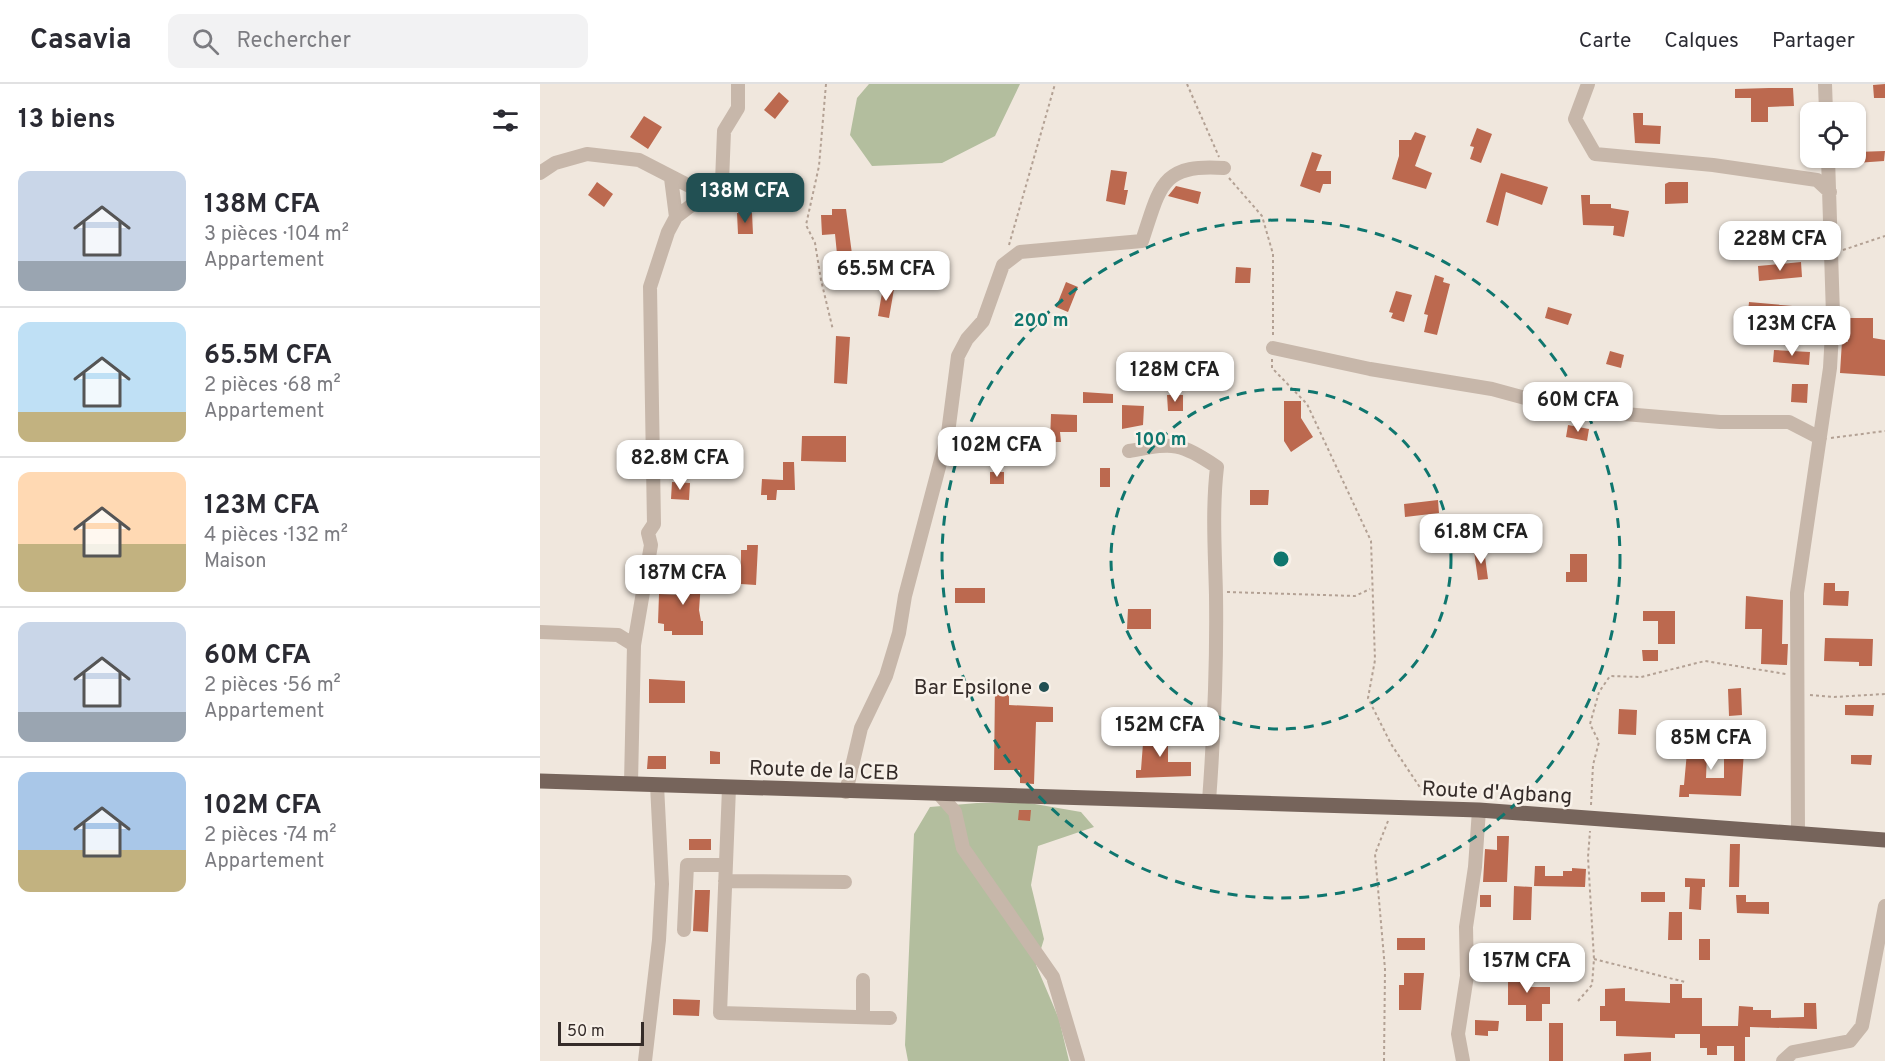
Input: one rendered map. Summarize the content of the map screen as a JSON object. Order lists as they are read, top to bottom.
{
  "streets": {
    "main road": ["Route de la CEB", "Route d'Agbang"]
  },
  "crossings": [
    ["Route de la CEB", "Route d'Agbang"]
  ],
  "places": ["Bar Epsilone"],
  "scale_bar": "50 m",
  "page": {
    "header": "Casavia",
    "search": "Rechercher",
    "nav": ["Carte", "Calques", "Partager"],
    "heading": "13 biens",
    "list": [
      {
        "name": "138M CFA",
        "note": "3 pièces · 104 m² · Appartement"
      },
      {
        "name": "65.5M CFA",
        "note": "2 pièces · 68 m² · Appartement"
      },
      {
        "name": "123M CFA",
        "note": "4 pièces · 132 m² · Maison"
      },
      {
        "name": "60M CFA",
        "note": "2 pièces · 56 m² · Appartement"
      },
      {
        "name": "102M CFA",
        "note": "2 pièces · 74 m² · Appartement"
      }
    ],
    "price": [
      "138M CFA",
      "228M CFA",
      "65.5M CFA",
      "123M CFA",
      "128M CFA",
      "60M CFA",
      "102M CFA",
      "82.8M CFA",
      "61.8M CFA",
      "187M CFA",
      "152M CFA",
      "85M CFA",
      "157M CFA"
    ],
    "scale": "50 m"
  },
  "rings": ["200 m", "100 m"]
}
